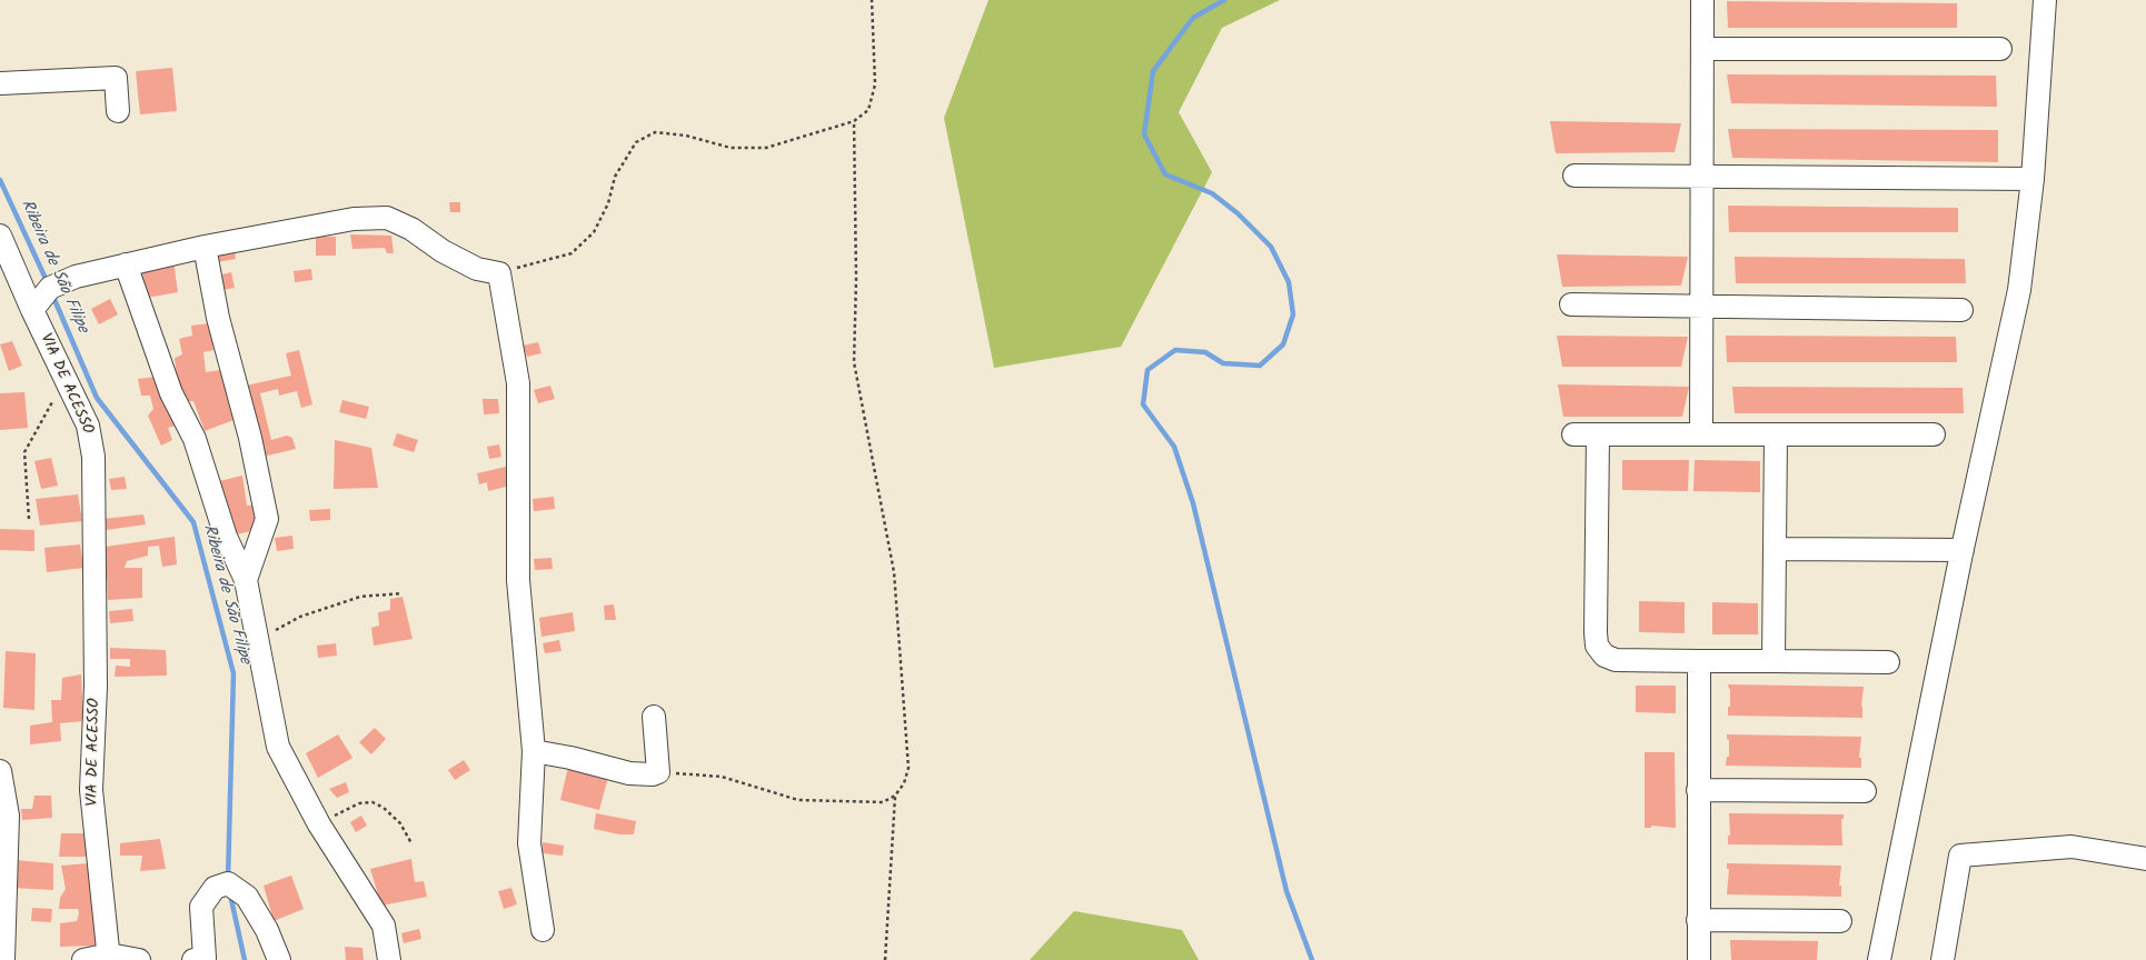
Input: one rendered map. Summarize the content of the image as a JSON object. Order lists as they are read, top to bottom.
{
  "streets": {
    "street": ["VIA DE ACESSO"]
  },
  "water": ["Ribeira de São Filipe"]
}
